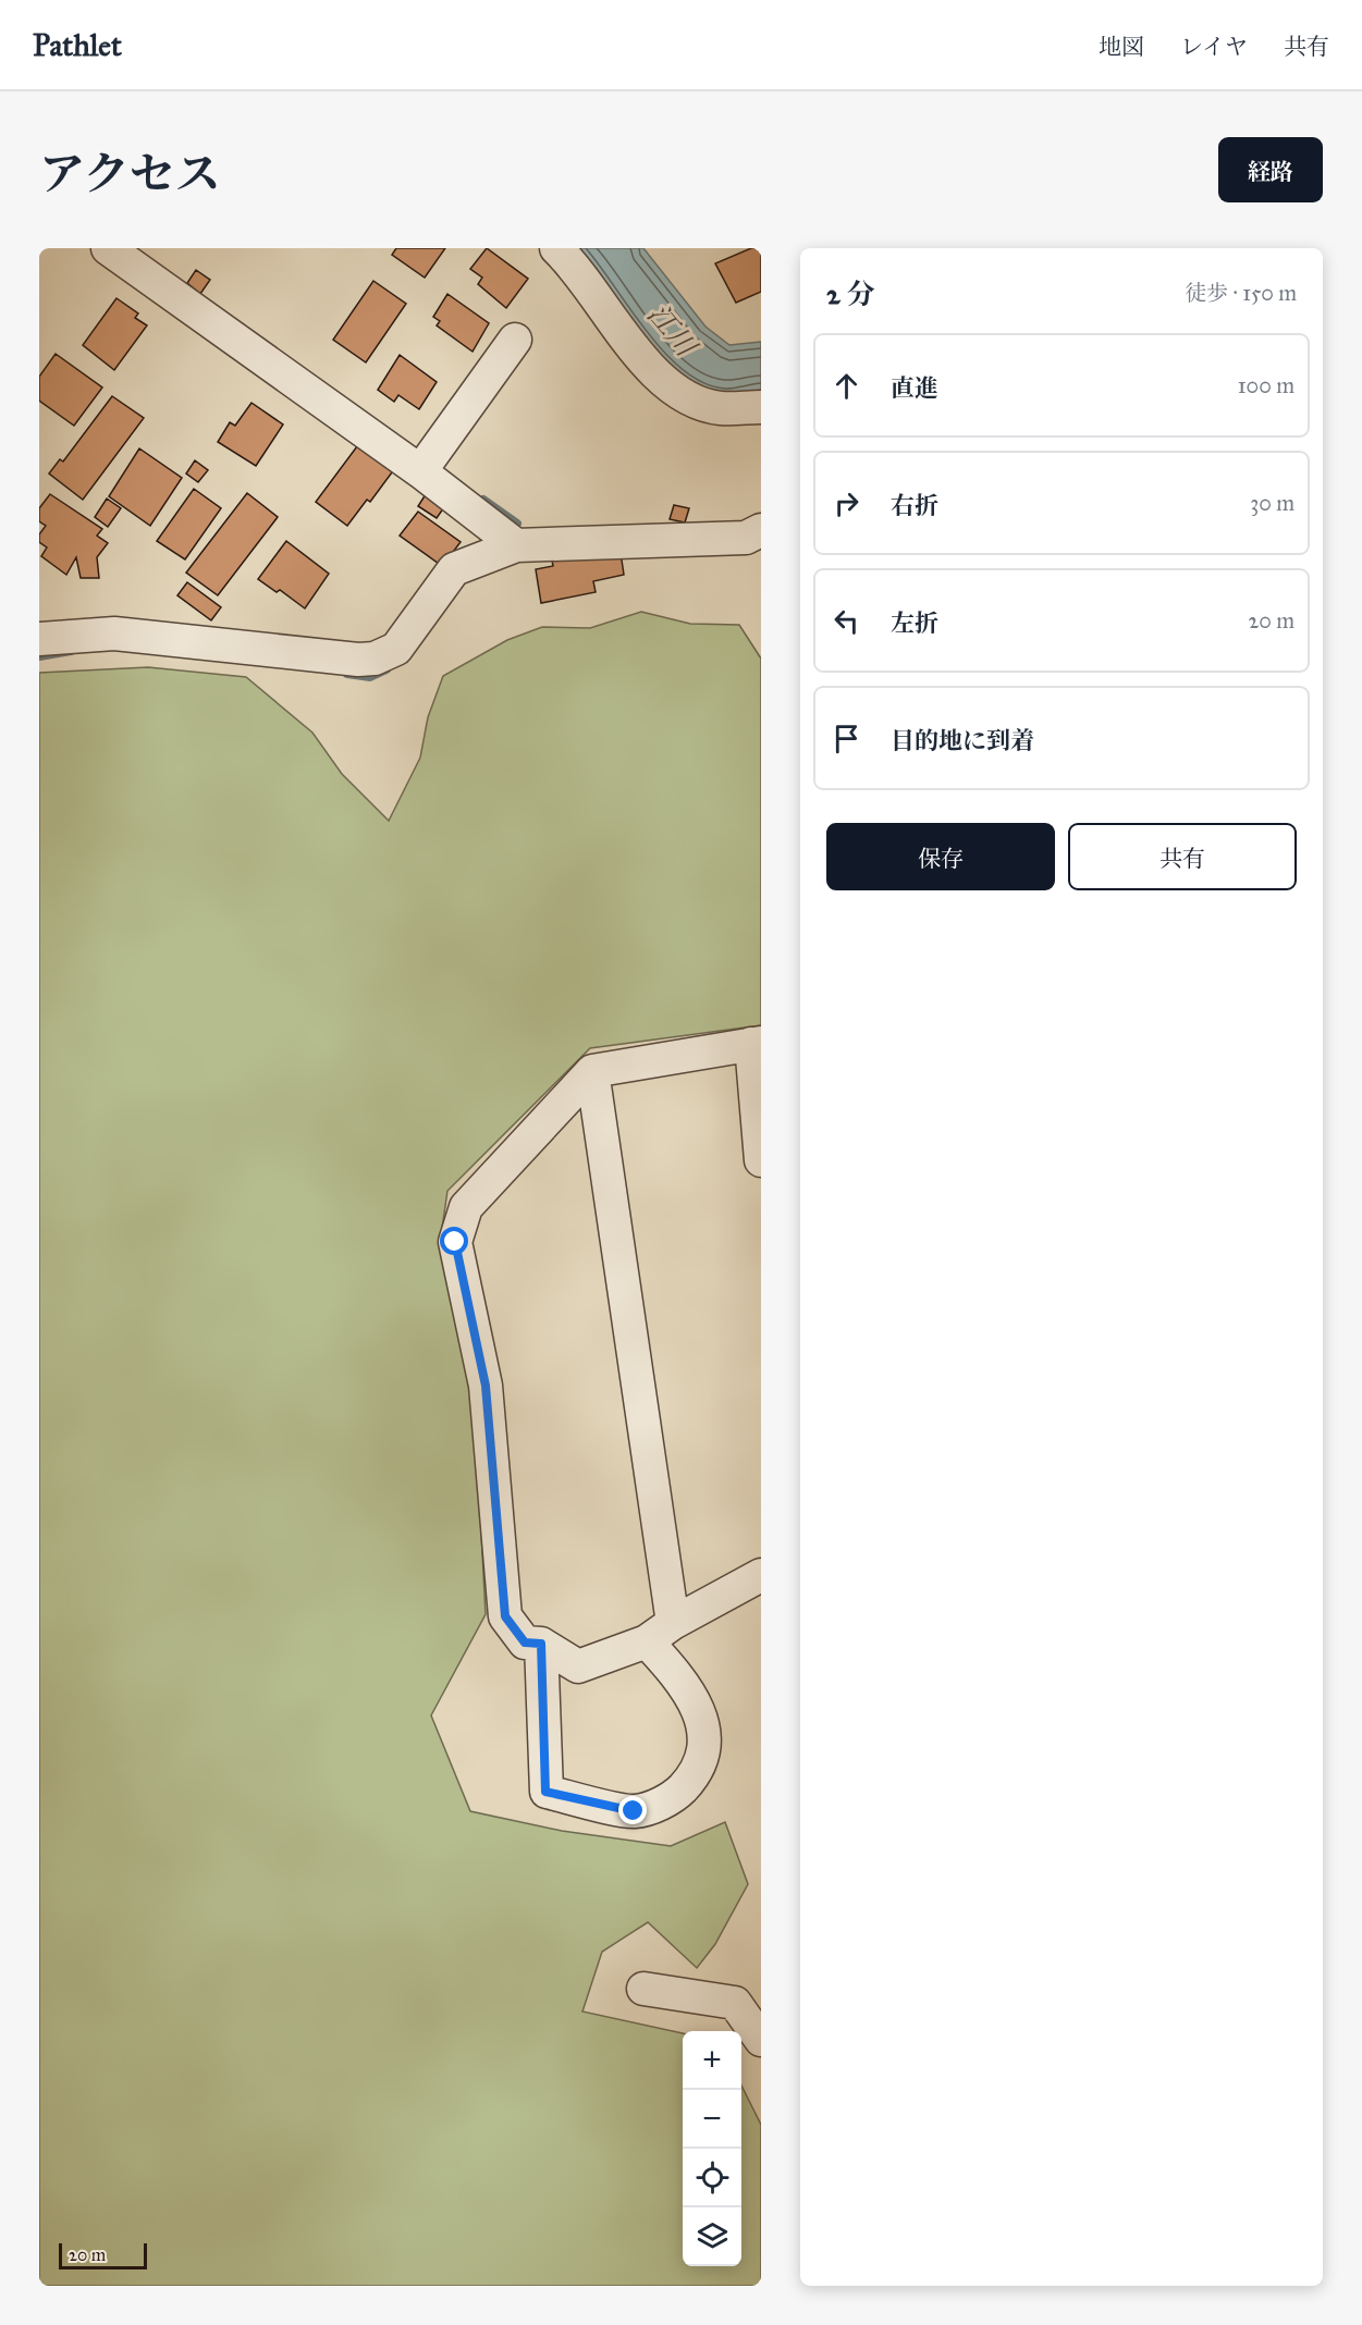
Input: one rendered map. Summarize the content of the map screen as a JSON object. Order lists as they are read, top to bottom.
{
  "water": ["江川"],
  "scale_bar": "20 m",
  "page": {
    "header": "Pathlet",
    "nav": ["地図", "レイヤ", "共有"],
    "title": "アクセス",
    "buttons": [
      "経路",
      ["保存", "共有"]
    ],
    "heading": ["2 分", "徒歩 · 150 m"],
    "list": [
      ["直進", "100 m"],
      ["右折", "30 m"],
      ["左折", "20 m"],
      "目的地に到着"
    ],
    "map_buttons": ["+", "−"],
    "scale": "20 m"
  }
}
